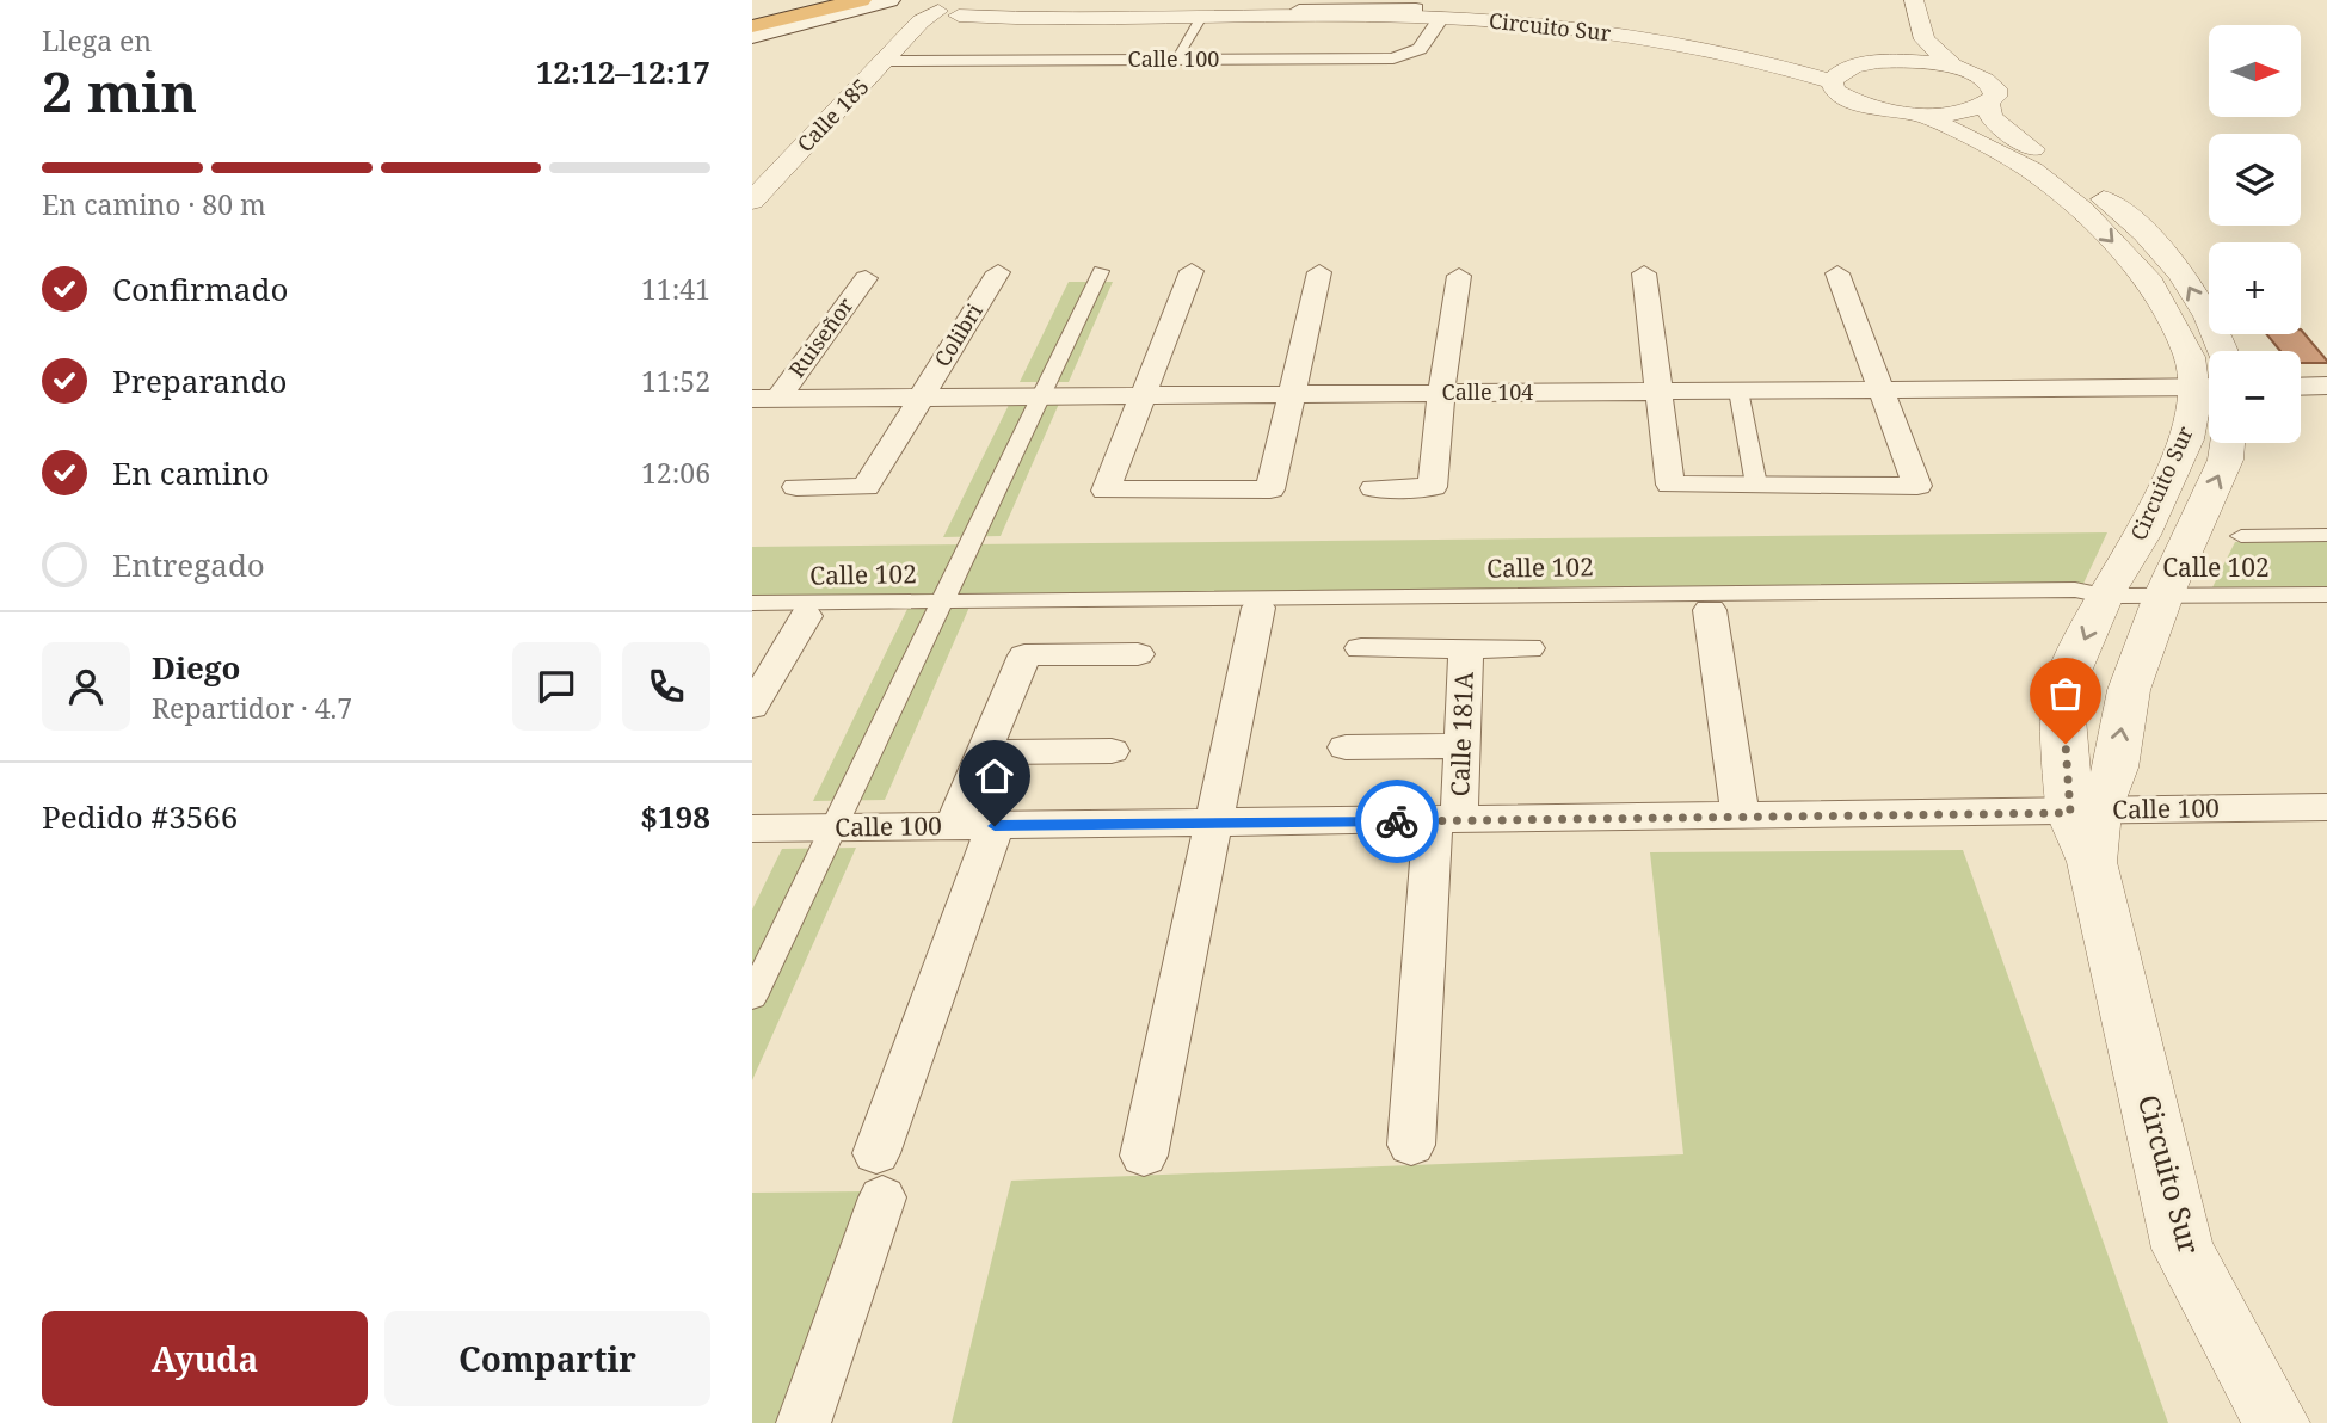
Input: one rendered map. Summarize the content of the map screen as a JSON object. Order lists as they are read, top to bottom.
{
  "streets": {
    "street": [
      "Circuito Sur",
      "Calle 100",
      "Calle 185",
      "Colibri",
      "Ruiseñor",
      "Calle 104",
      "Calle 102",
      "Calle 181A"
    ]
  },
  "crossings": [
    ["Circuito Sur", "Calle 100"],
    ["Circuito Sur", "Calle 185"],
    ["Circuito Sur", "Calle 104"],
    ["Circuito Sur", "Calle 102"],
    ["Calle 100", "Calle 185"],
    ["Calle 100", "Calle 181A"],
    ["Colibri", "Calle 104"],
    ["Ruiseñor", "Calle 104"]
  ],
  "north": "right",
  "page": {
    "heading": ["2 min", "Llega en", "12:12–12:17"],
    "panel": [
      "Diego",
      "Repartidor · 4.7",
      "Pedido #3566",
      "$198"
    ],
    "map_buttons": ["+", "−"],
    "bar": "En camino · 80 m",
    "list": [
      ["Confirmado", "11:41"],
      ["Preparando", "11:52"],
      ["En camino", "12:06"],
      "Entregado"
    ],
    "buttons": ["Ayuda", "Compartir"]
  }
}
